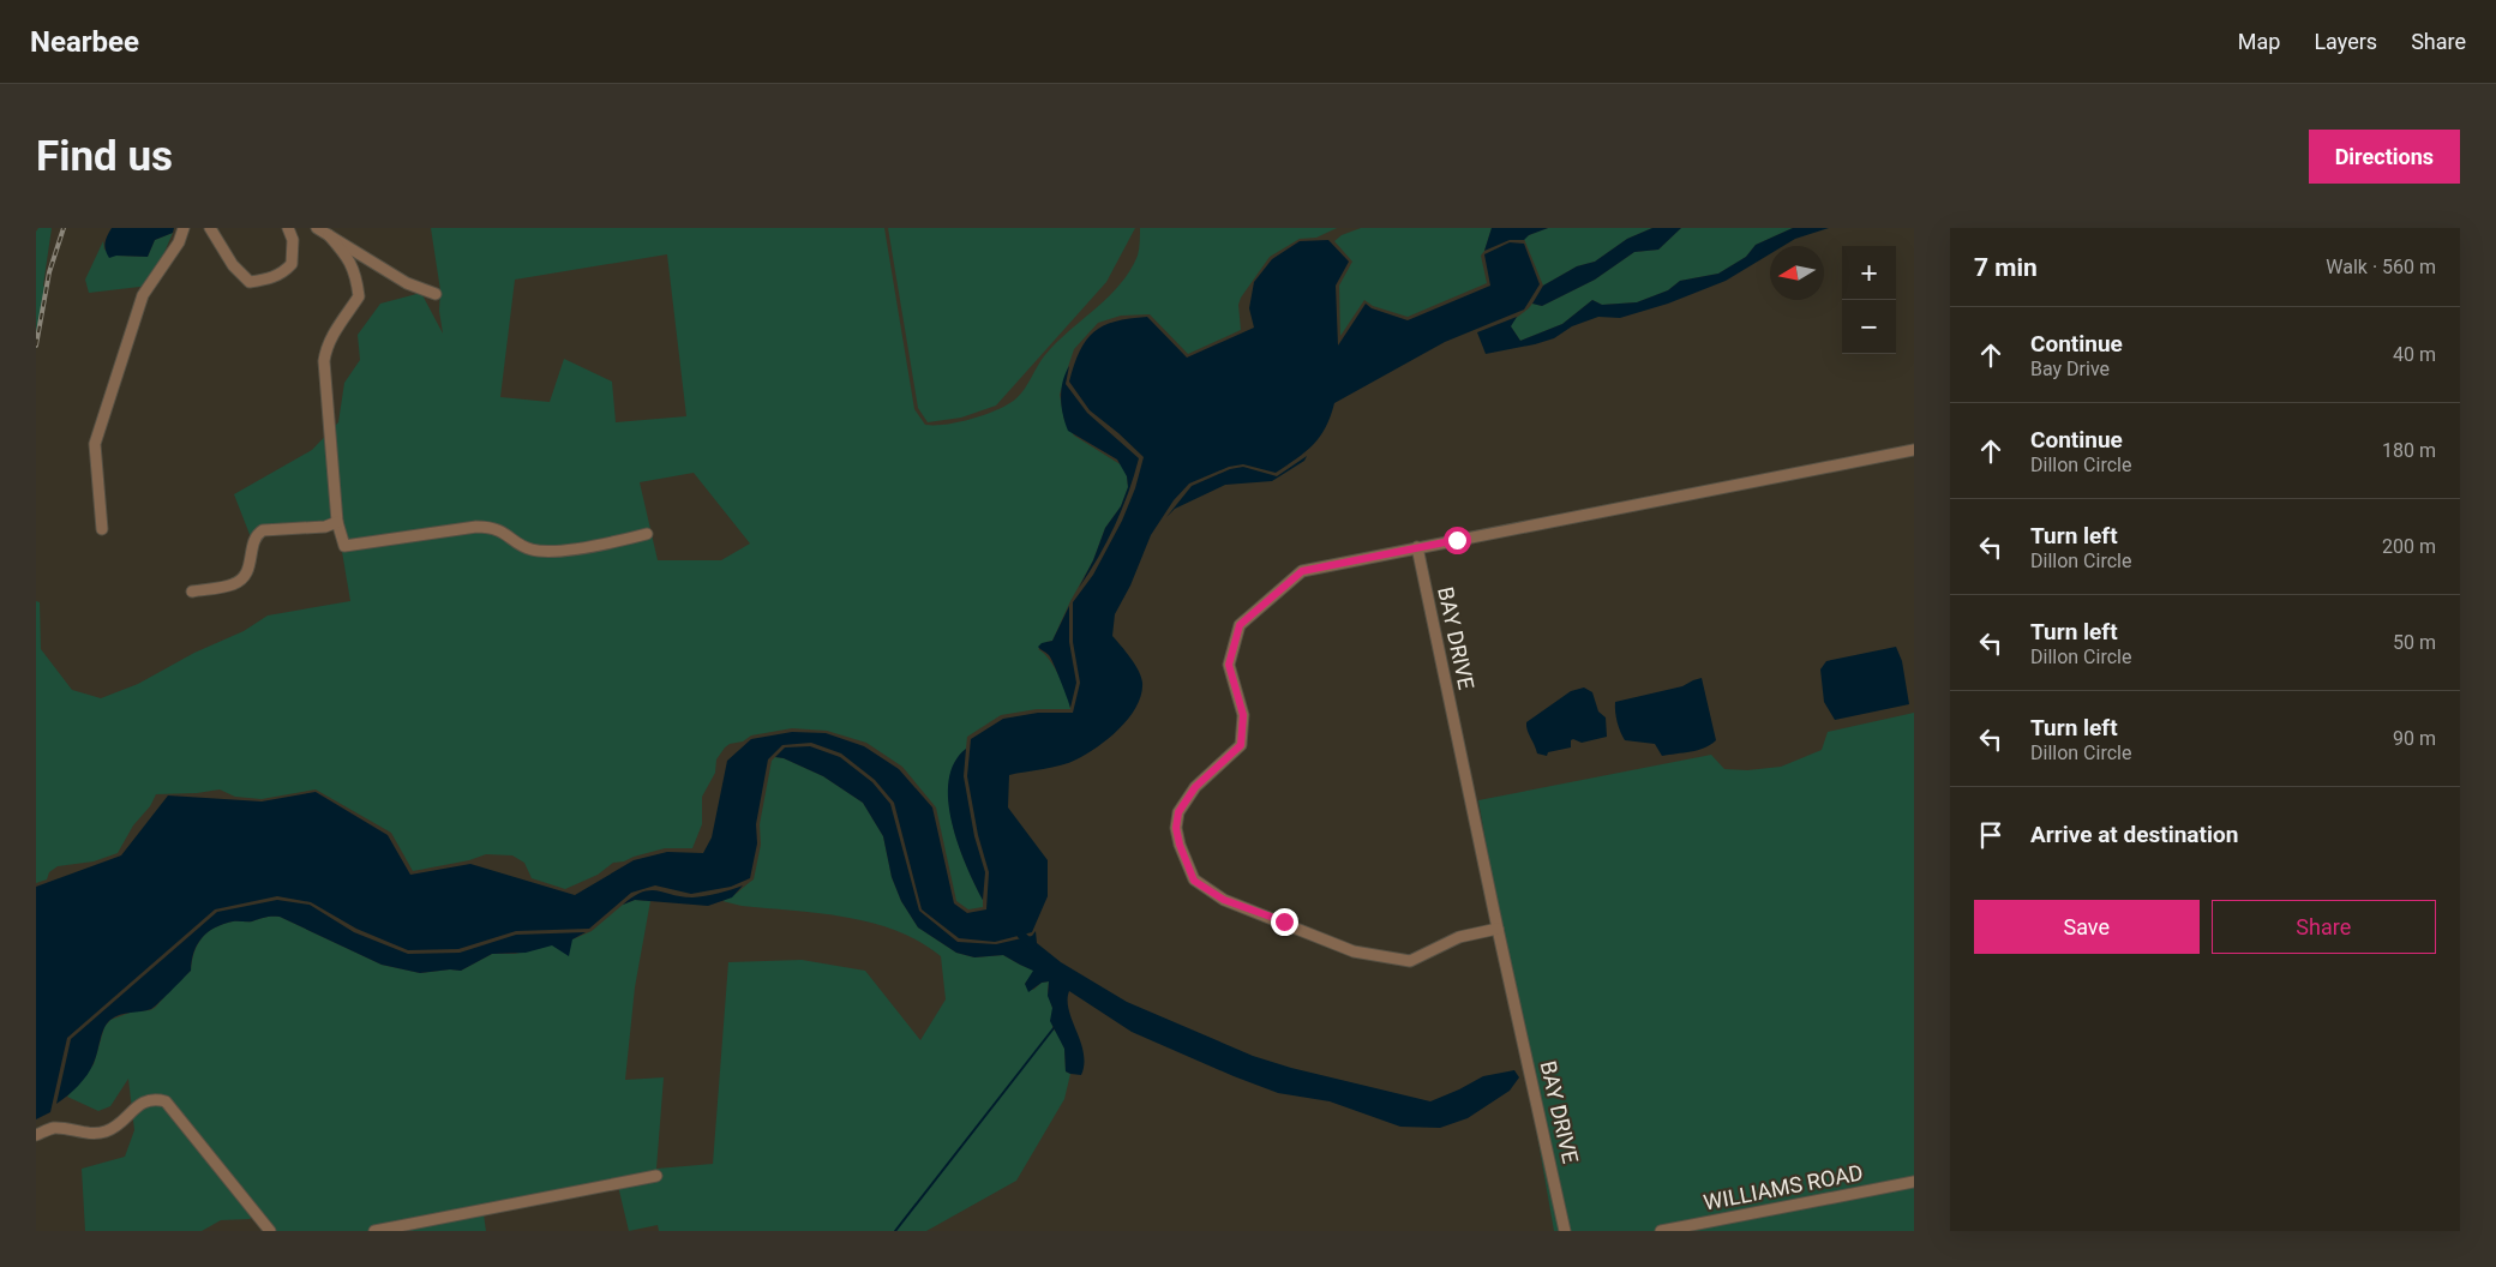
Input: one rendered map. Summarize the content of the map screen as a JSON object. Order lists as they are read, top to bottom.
{
  "streets": {
    "street": ["BAY DRIVE", "WILLIAMS ROAD"]
  },
  "north": "left",
  "page": {
    "header": "Nearbee",
    "nav": ["Map", "Layers", "Share"],
    "buttons": [
      "Directions",
      ["Save", "Share"]
    ],
    "title": "Find us",
    "heading": ["7 min", "Walk · 560 m"],
    "map_buttons": ["+", "−"],
    "list": [
      ["Continue", "Bay Drive", "40 m"],
      ["Continue", "Dillon Circle", "180 m"],
      ["Turn left", "Dillon Circle", "200 m"],
      ["Turn left", "Dillon Circle", "50 m"],
      ["Turn left", "Dillon Circle", "90 m"],
      "Arrive at destination"
    ]
  }
}
